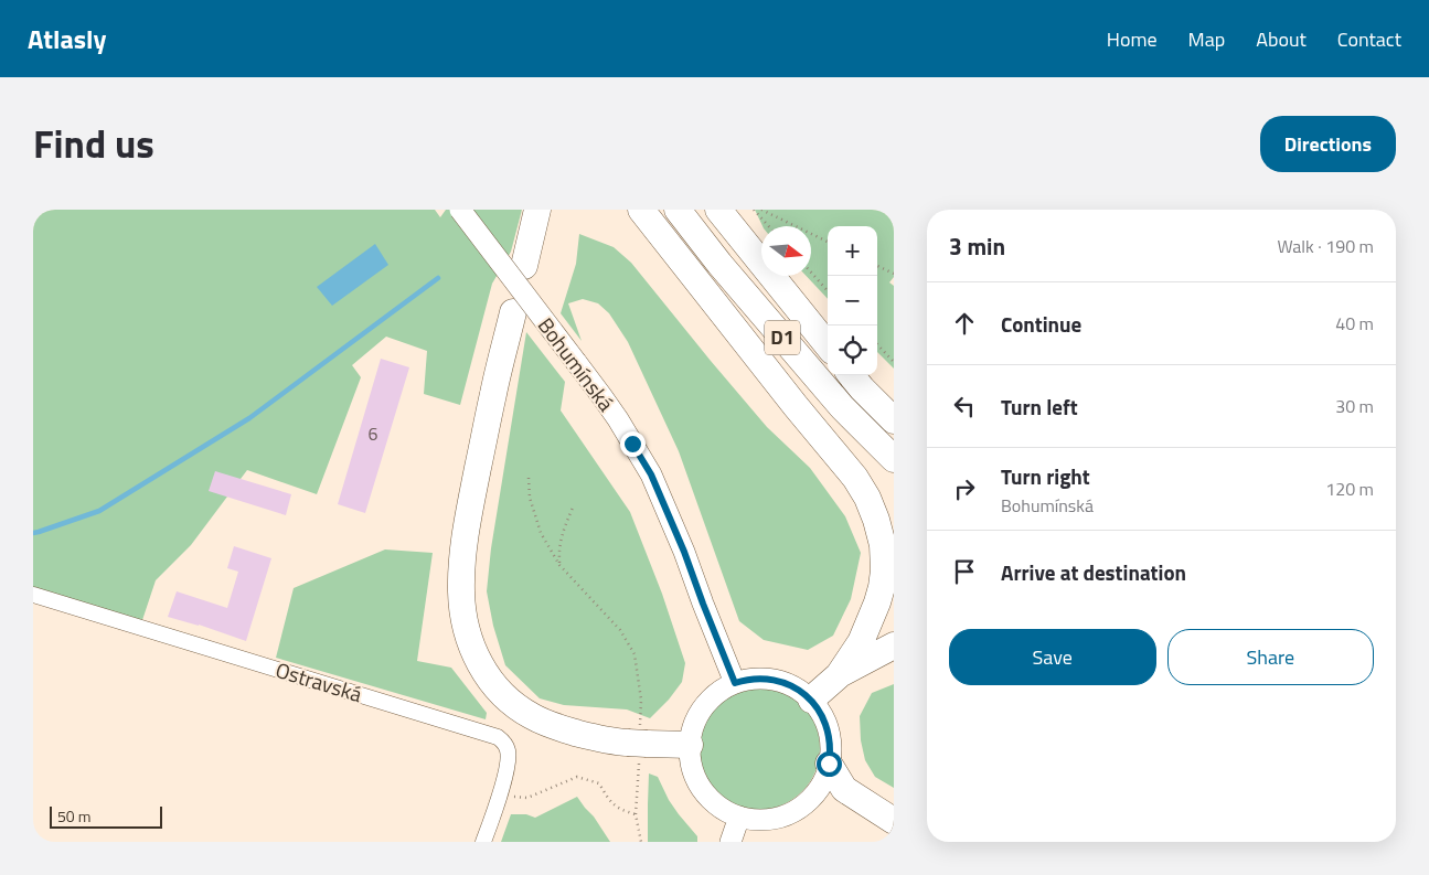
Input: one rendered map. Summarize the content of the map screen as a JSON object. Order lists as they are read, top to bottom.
{
  "streets": {
    "highway": ["D1"],
    "main road": ["Bohumínská"],
    "street": ["Ostravská"]
  },
  "house_numbers": ["6"],
  "scale_bar": "50 m",
  "north": "right",
  "page": {
    "header": "Atlasly",
    "nav": [
      "Home",
      "Map",
      "About",
      "Contact"
    ],
    "title": "Find us",
    "buttons": [
      "Directions",
      ["Save", "Share"]
    ],
    "heading": ["3 min", "Walk · 190 m"],
    "map_buttons": ["+", "−"],
    "list": [
      ["Continue", "40 m"],
      ["Turn left", "30 m"],
      ["Turn right", "Bohumínská", "120 m"],
      "Arrive at destination"
    ],
    "scale": "50 m"
  }
}
